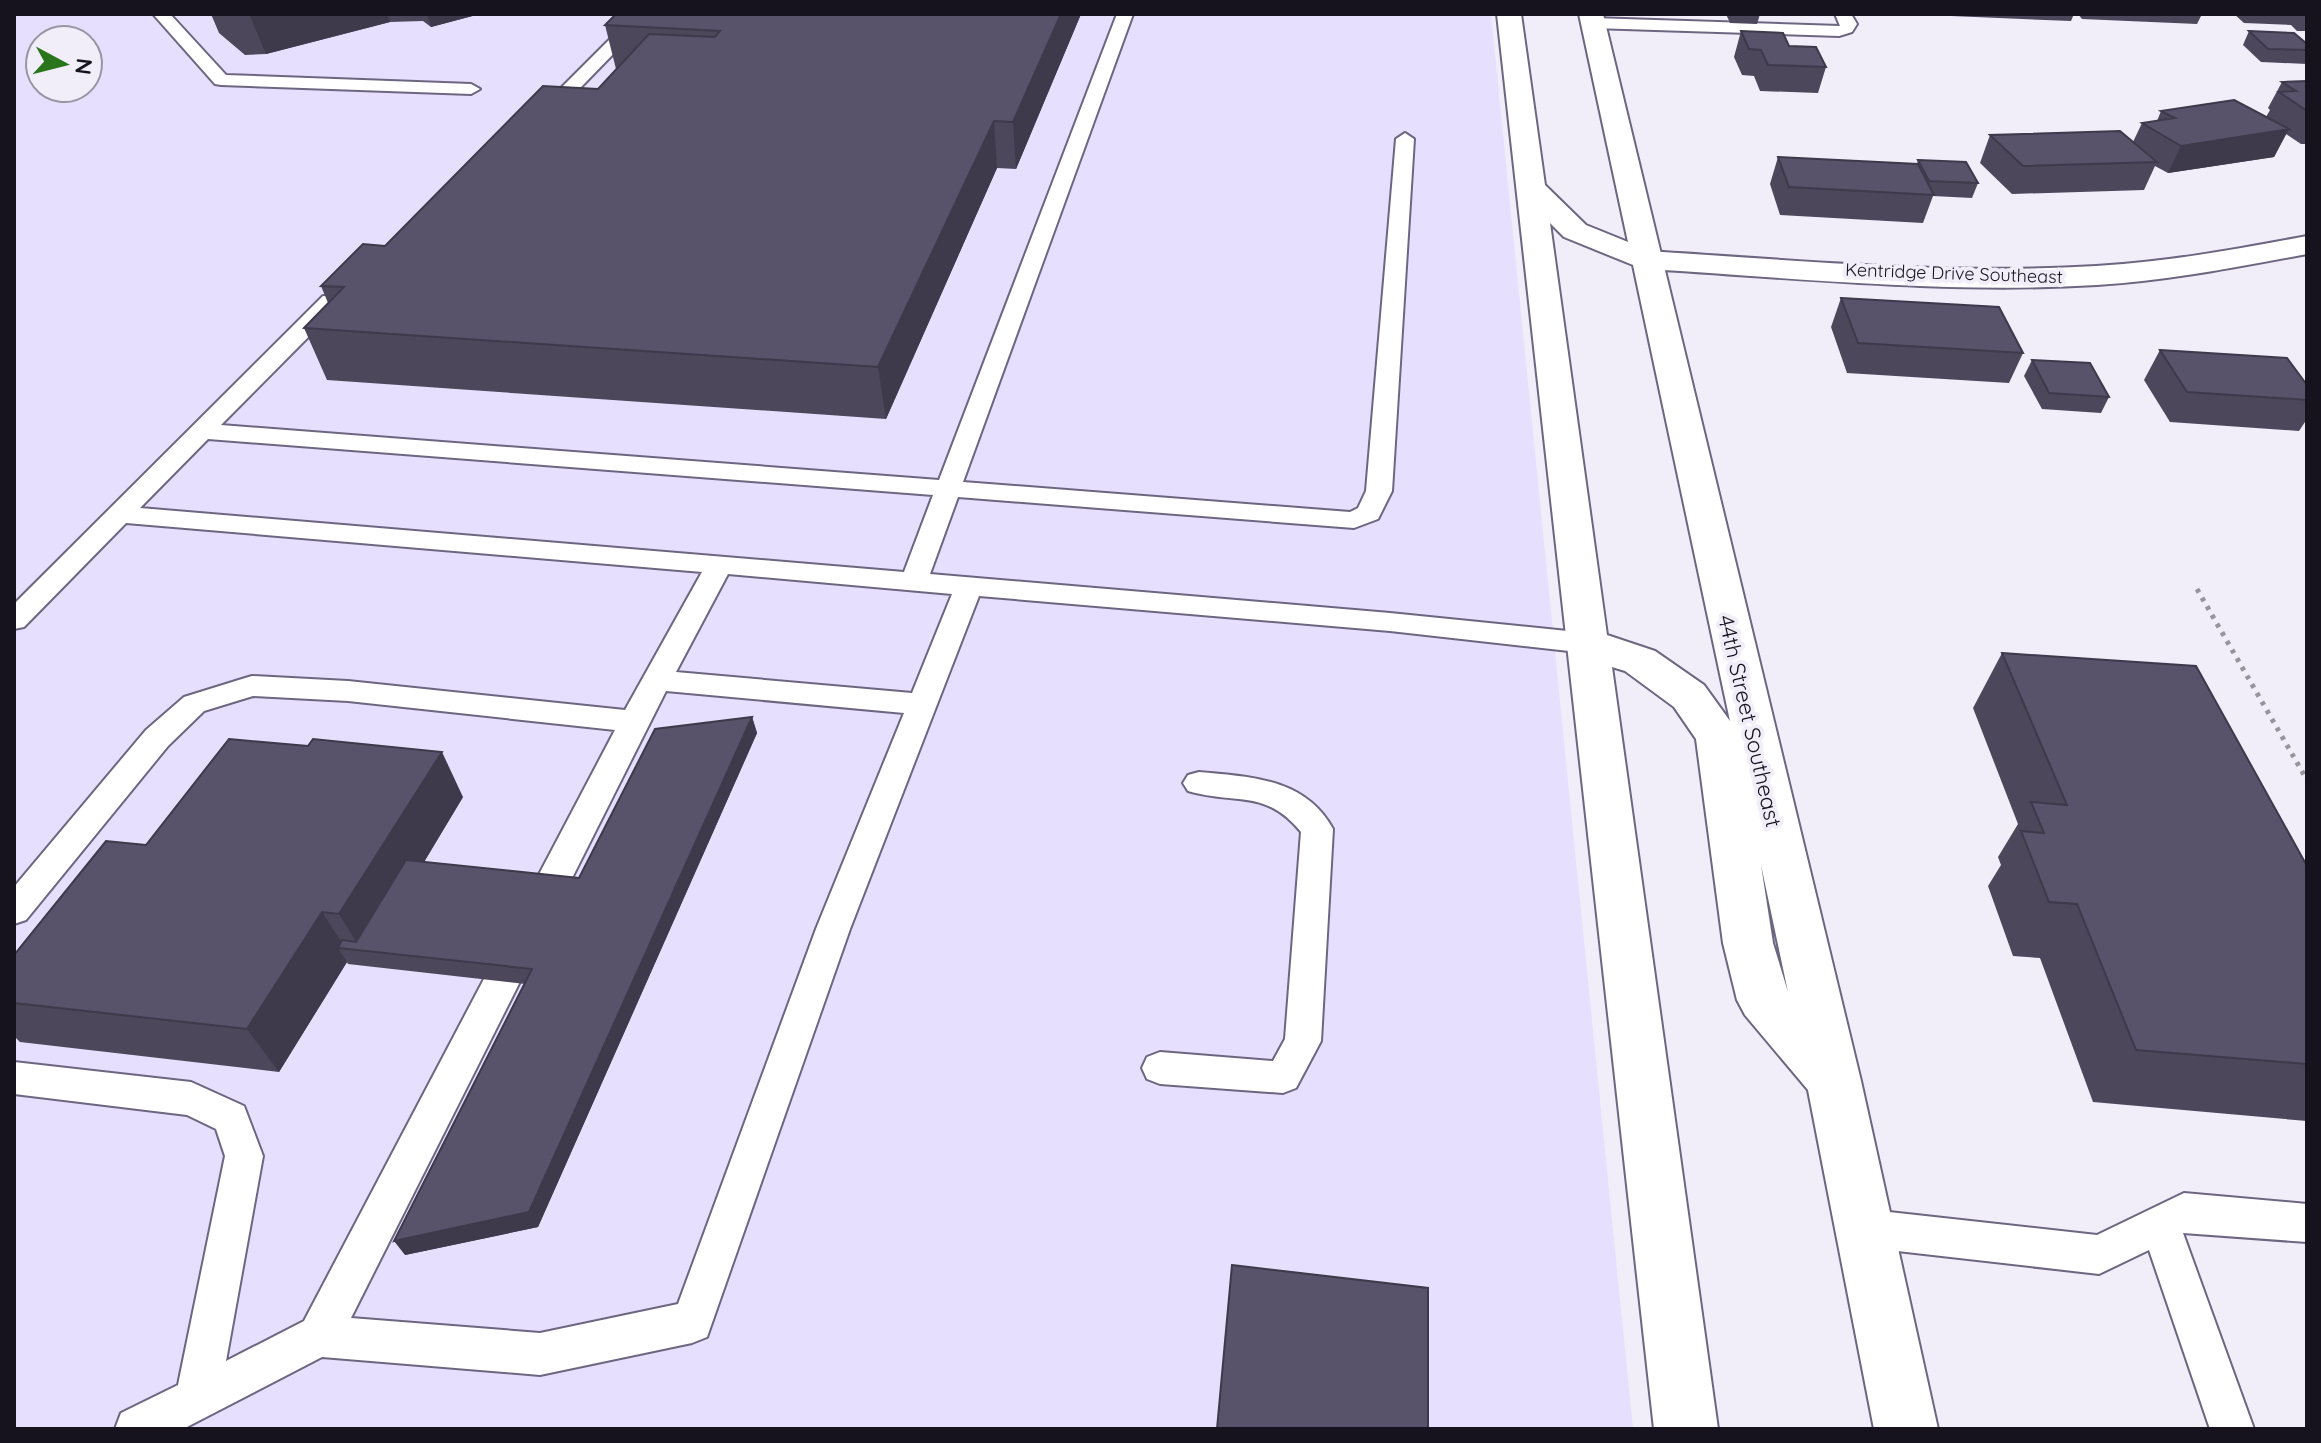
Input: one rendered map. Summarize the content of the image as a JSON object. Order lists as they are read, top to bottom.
{
  "streets": {
    "main road": ["Kentridge Drive Southeast", "44th Street Southeast"]
  },
  "crossings": [
    ["Kentridge Drive Southeast", "44th Street Southeast"]
  ],
  "north": "right"
}
